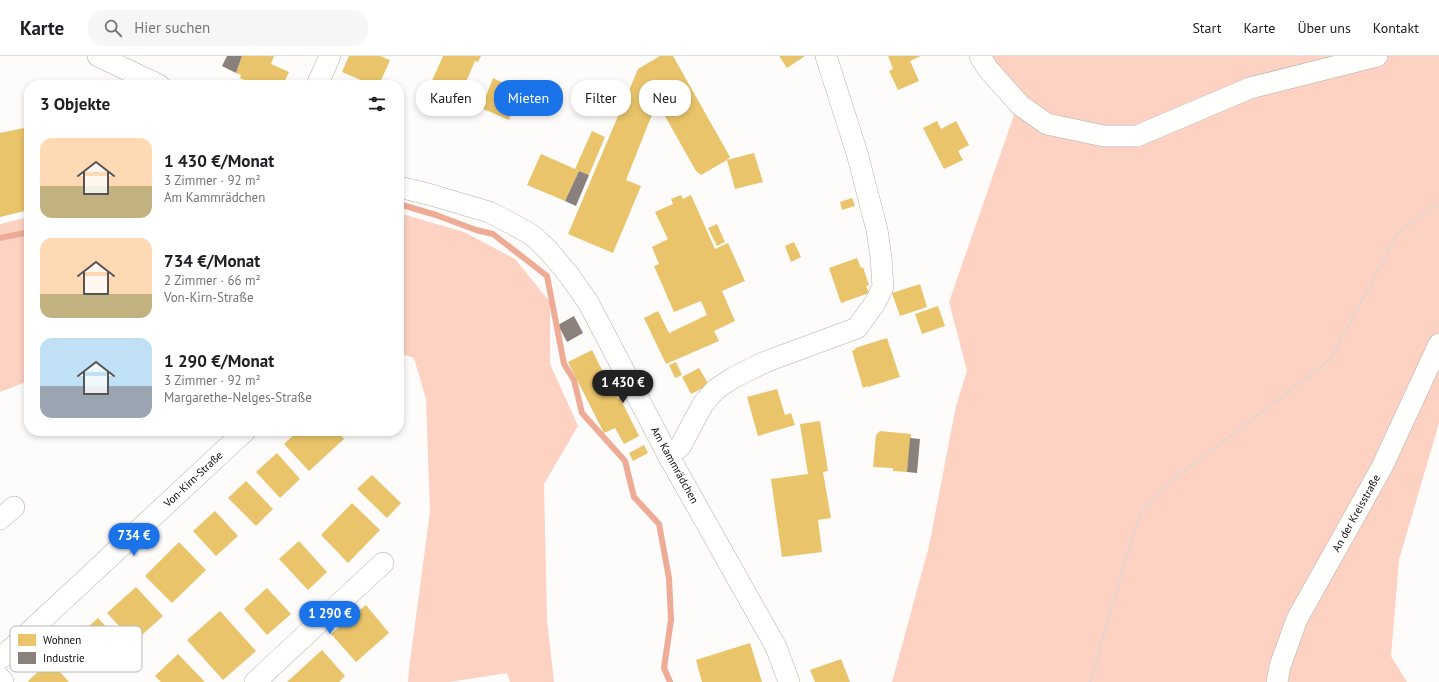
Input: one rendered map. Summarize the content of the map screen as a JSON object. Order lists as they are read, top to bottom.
{
  "streets": {
    "street": ["Am Kammrädchen", "Von-Kirn-Straße", "An der Kreisstraße"]
  },
  "legend": ["Wohnen", "Industrie"],
  "page": {
    "header": "Karte",
    "search": "Hier suchen",
    "nav": [
      "Start",
      "Karte",
      "Über uns",
      "Kontakt"
    ],
    "chip": [
      "Kaufen",
      "Mieten",
      "Filter",
      "Neu"
    ],
    "heading": "3 Objekte",
    "list": [
      {
        "name": "1 430 €/Monat",
        "note": "3 Zimmer · 92 m² · Am Kammrädchen"
      },
      {
        "name": "734 €/Monat",
        "note": "2 Zimmer · 66 m² · Von-Kirn-Straße"
      },
      {
        "name": "1 290 €/Monat",
        "note": "3 Zimmer · 92 m² · Margarethe-Nelges-Straße"
      }
    ],
    "price": ["1 430 €", "734 €", "1 290 €"]
  }
}
